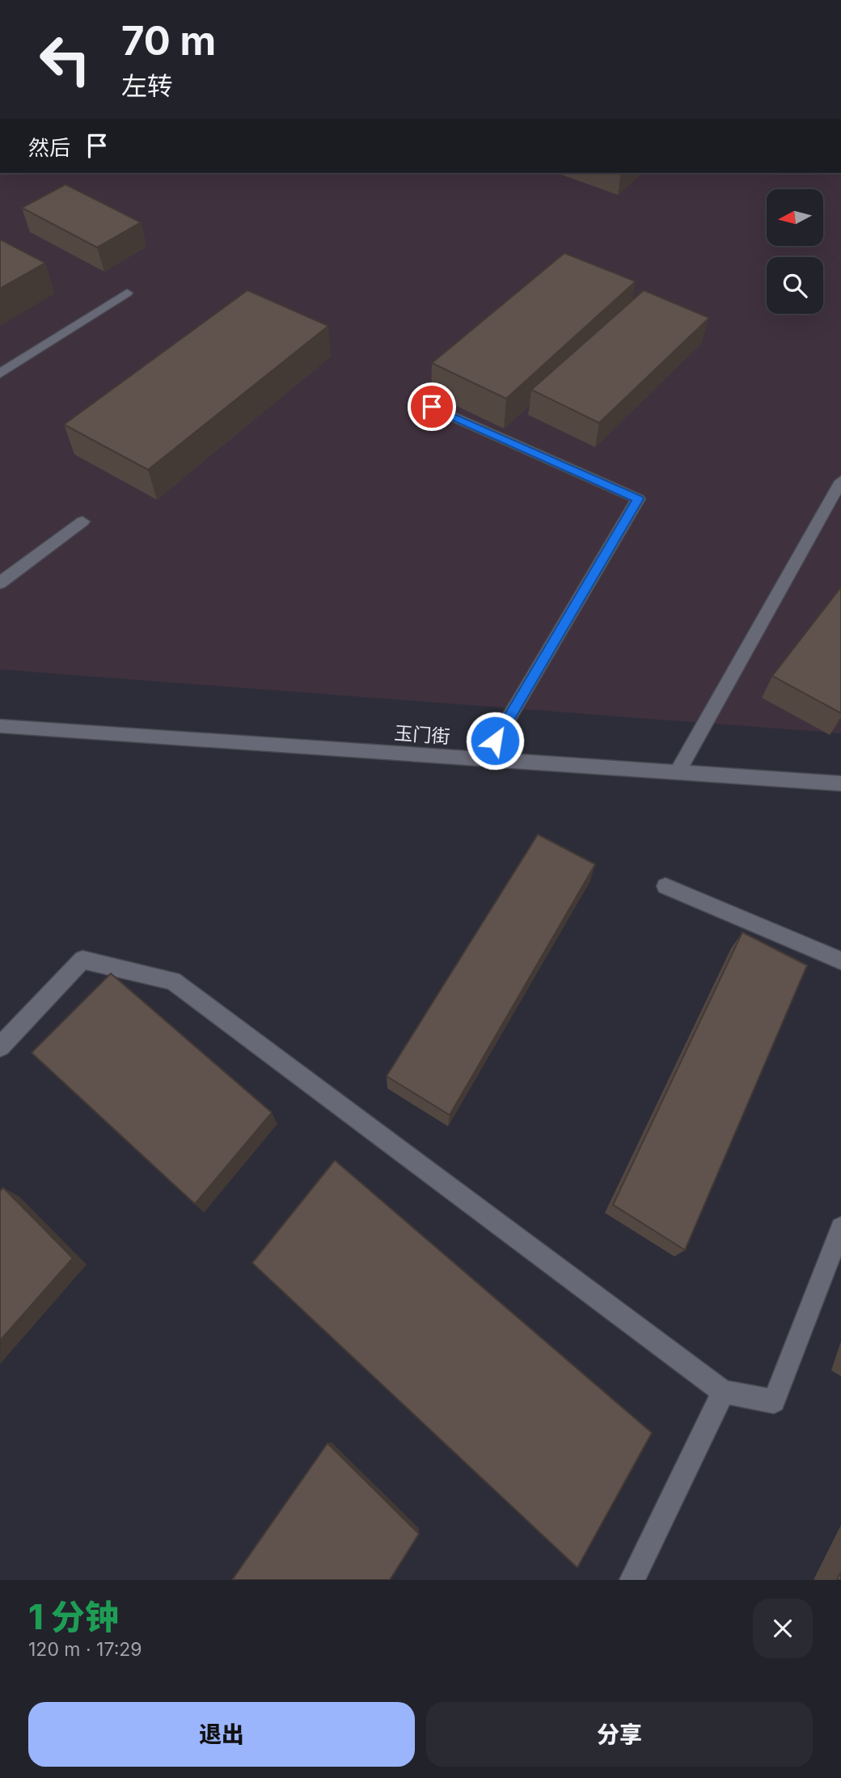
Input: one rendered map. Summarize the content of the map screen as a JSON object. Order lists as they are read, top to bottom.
{
  "streets": {
    "street": ["玉门街"]
  },
  "north": "left",
  "page": {
    "turn": ["70 m", "左转"],
    "then": "然后",
    "heading": ["1 分钟", "120 m · 17:29"],
    "buttons": ["退出", "分享"]
  }
}
